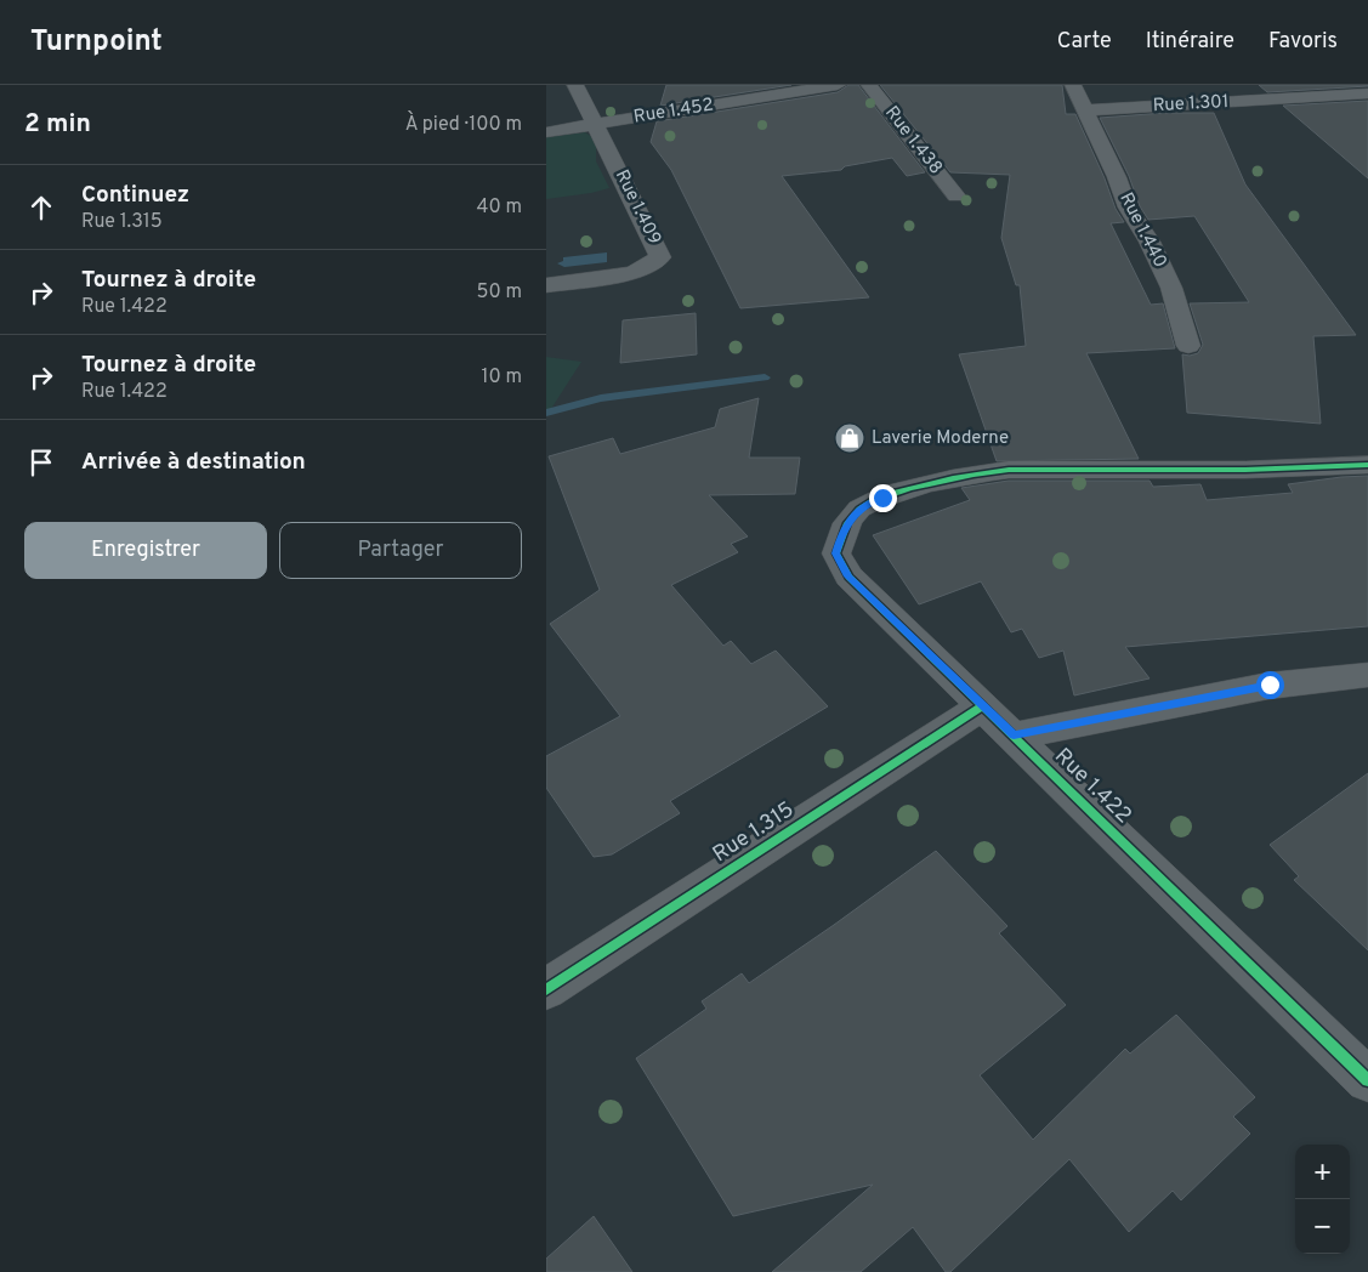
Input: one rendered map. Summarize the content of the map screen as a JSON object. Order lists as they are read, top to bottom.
{
  "streets": {
    "street": [
      "Rue 1.301",
      "Rue 1.452",
      "Rue 1.438",
      "Rue 1.409",
      "Rue 1.440",
      "Rue 1.422",
      "Rue 1.315"
    ]
  },
  "crossings": [
    ["Rue 1.301", "Rue 1.440"],
    ["Rue 1.452", "Rue 1.409"],
    ["Rue 1.422", "Rue 1.315"]
  ],
  "places": {
    "shop": ["Laverie Moderne"]
  },
  "page": {
    "header": "Turnpoint",
    "nav": ["Carte", "Itinéraire", "Favoris"],
    "heading": ["2 min", "À pied · 100 m"],
    "list": [
      ["Continuez", "Rue 1.315", "40 m"],
      ["Tournez à droite", "Rue 1.422", "50 m"],
      ["Tournez à droite", "Rue 1.422", "10 m"],
      "Arrivée à destination"
    ],
    "buttons": ["Enregistrer", "Partager"],
    "map_buttons": ["+", "−"]
  }
}
